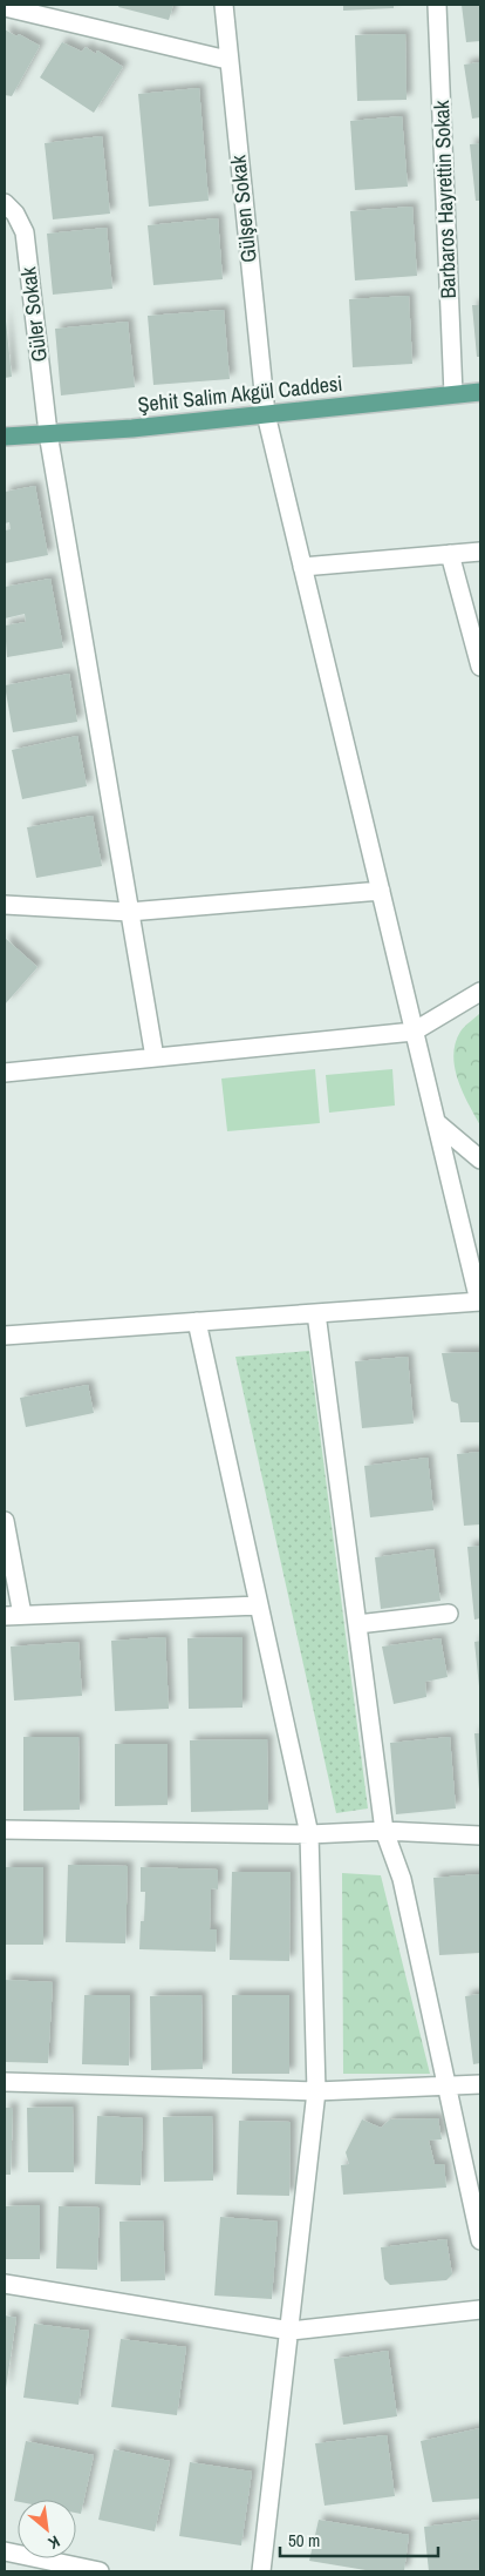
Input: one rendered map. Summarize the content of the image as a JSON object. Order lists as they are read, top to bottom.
{
  "streets": {
    "main road": ["Şehit Salim Akgül Caddesi"],
    "street": ["Barbaros Hayrettin Sokak", "Gülşen Sokak", "Güler Sokak"]
  },
  "crossings": [
    ["Barbaros Hayrettin Sokak", "Şehit Salim Akgül Caddesi"],
    ["Gülşen Sokak", "Şehit Salim Akgül Caddesi"],
    ["Güler Sokak", "Şehit Salim Akgül Caddesi"]
  ],
  "scale_bar": "50 m",
  "north": "bottom right"
}
